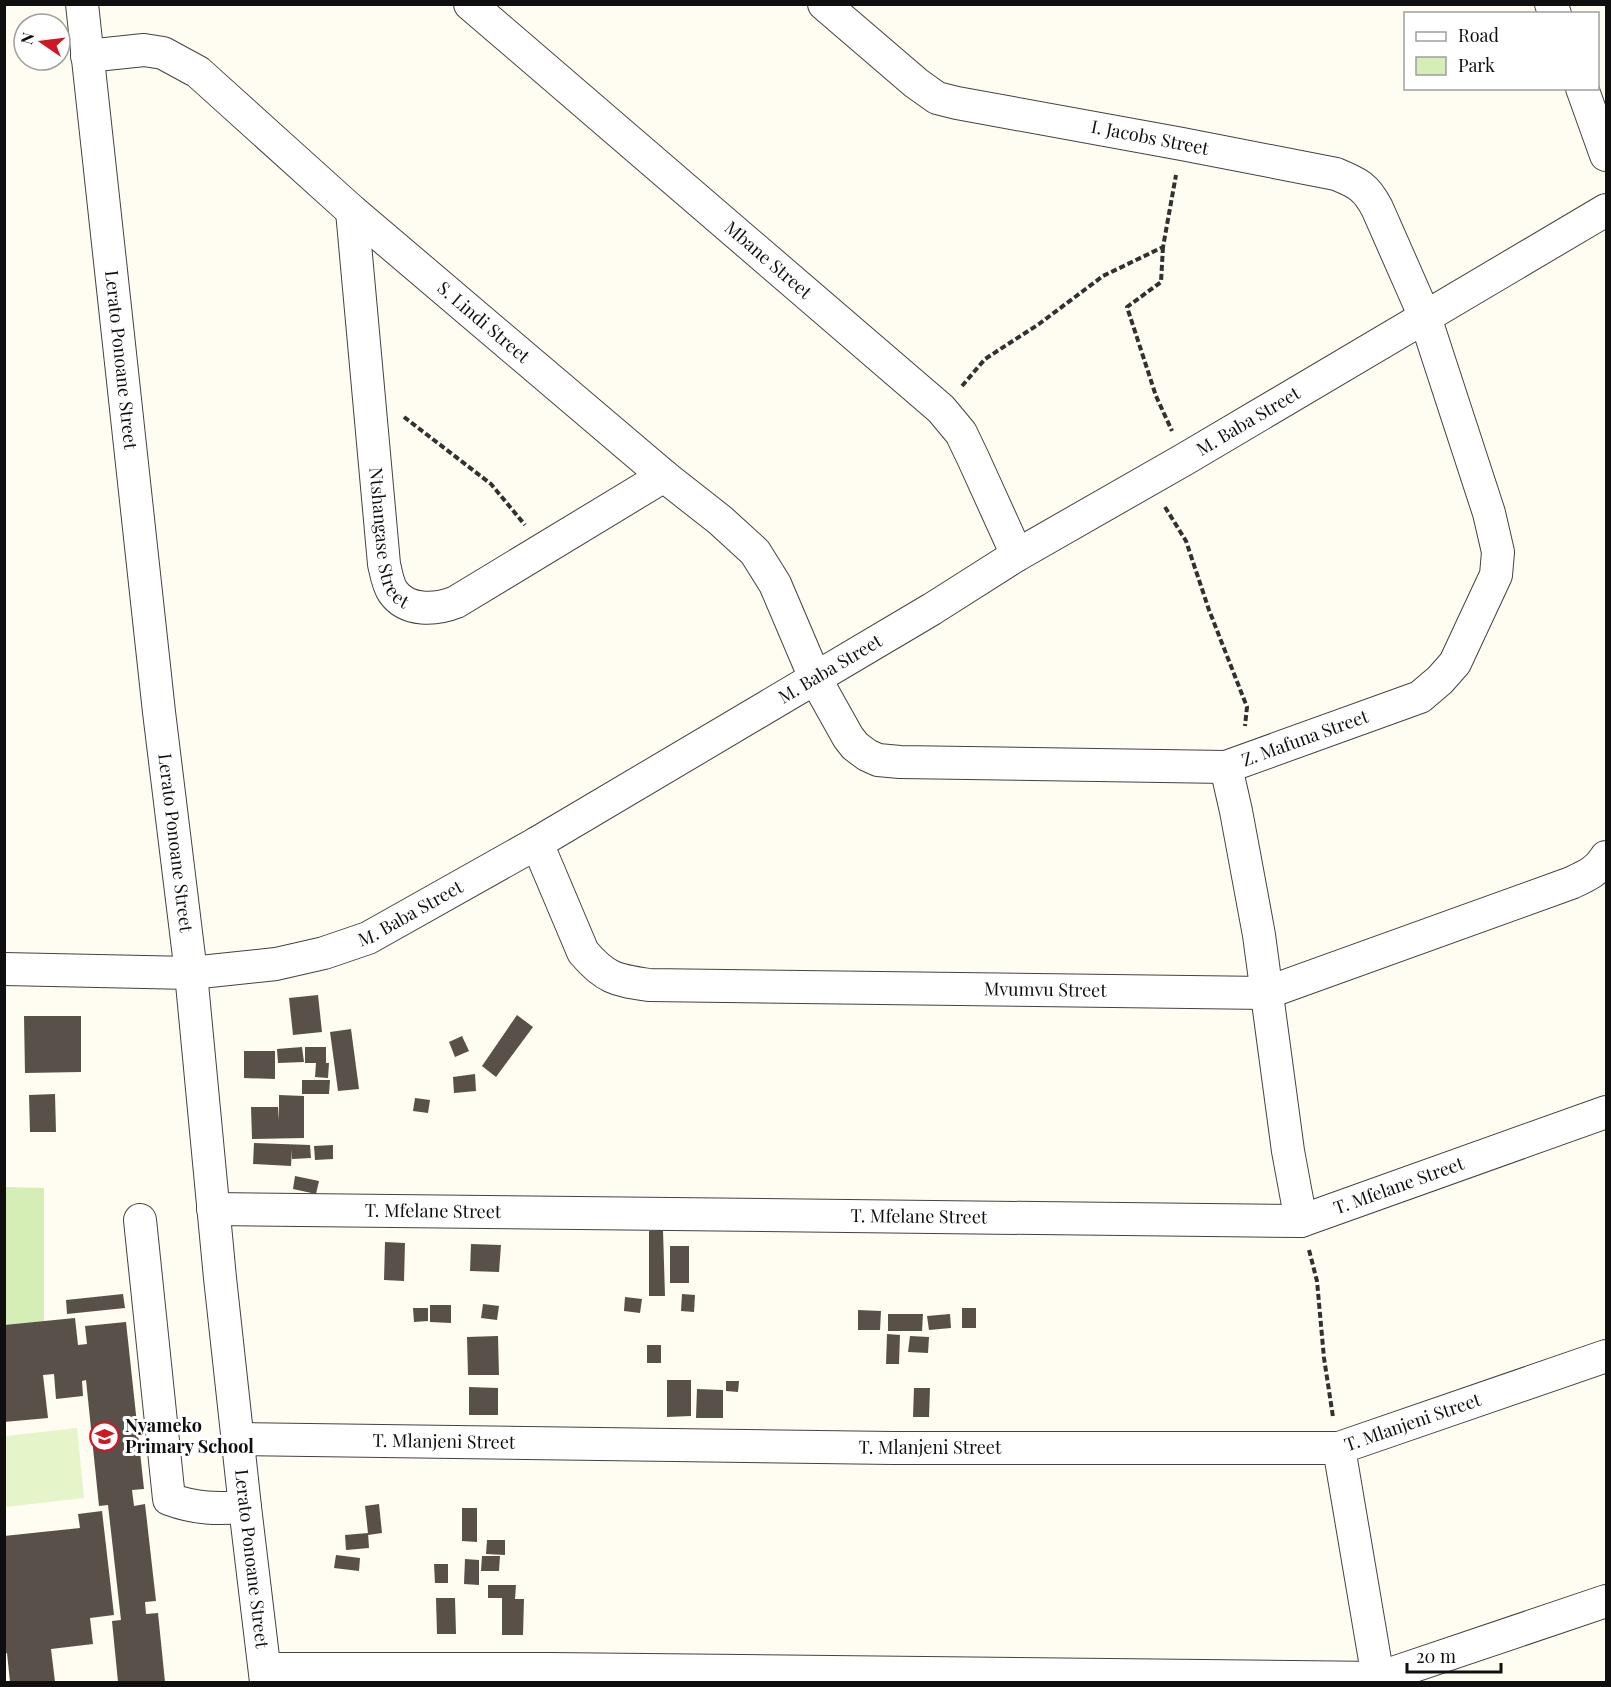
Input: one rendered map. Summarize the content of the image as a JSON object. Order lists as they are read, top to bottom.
{
  "streets": {
    "street": [
      "I. Jacobs Street",
      "Mbane Street",
      "S. Lindi Street",
      "Lerato Ponoane Street",
      "M. Baba Street",
      "Ntshangase Street",
      "Z. Mafuna Street",
      "Mvumvu Street",
      "T. Mfelane Street",
      "T. Mlanjeni Street"
    ]
  },
  "crossings": [
    ["I. Jacobs Street", "M. Baba Street"],
    ["I. Jacobs Street", "Z. Mafuna Street"],
    ["Mbane Street", "M. Baba Street"],
    ["S. Lindi Street", "Lerato Ponoane Street"],
    ["S. Lindi Street", "M. Baba Street"],
    ["S. Lindi Street", "Ntshangase Street"],
    ["S. Lindi Street", "Z. Mafuna Street"],
    ["Lerato Ponoane Street", "M. Baba Street"],
    ["Lerato Ponoane Street", "T. Mfelane Street"],
    ["Lerato Ponoane Street", "T. Mlanjeni Street"],
    ["M. Baba Street", "Z. Mafuna Street"],
    ["M. Baba Street", "Mvumvu Street"]
  ],
  "places": {
    "school or university": ["Nyameko Primary School"]
  },
  "legend": ["Road", "Park"],
  "scale_bar": "20 m",
  "north": "left"
}
